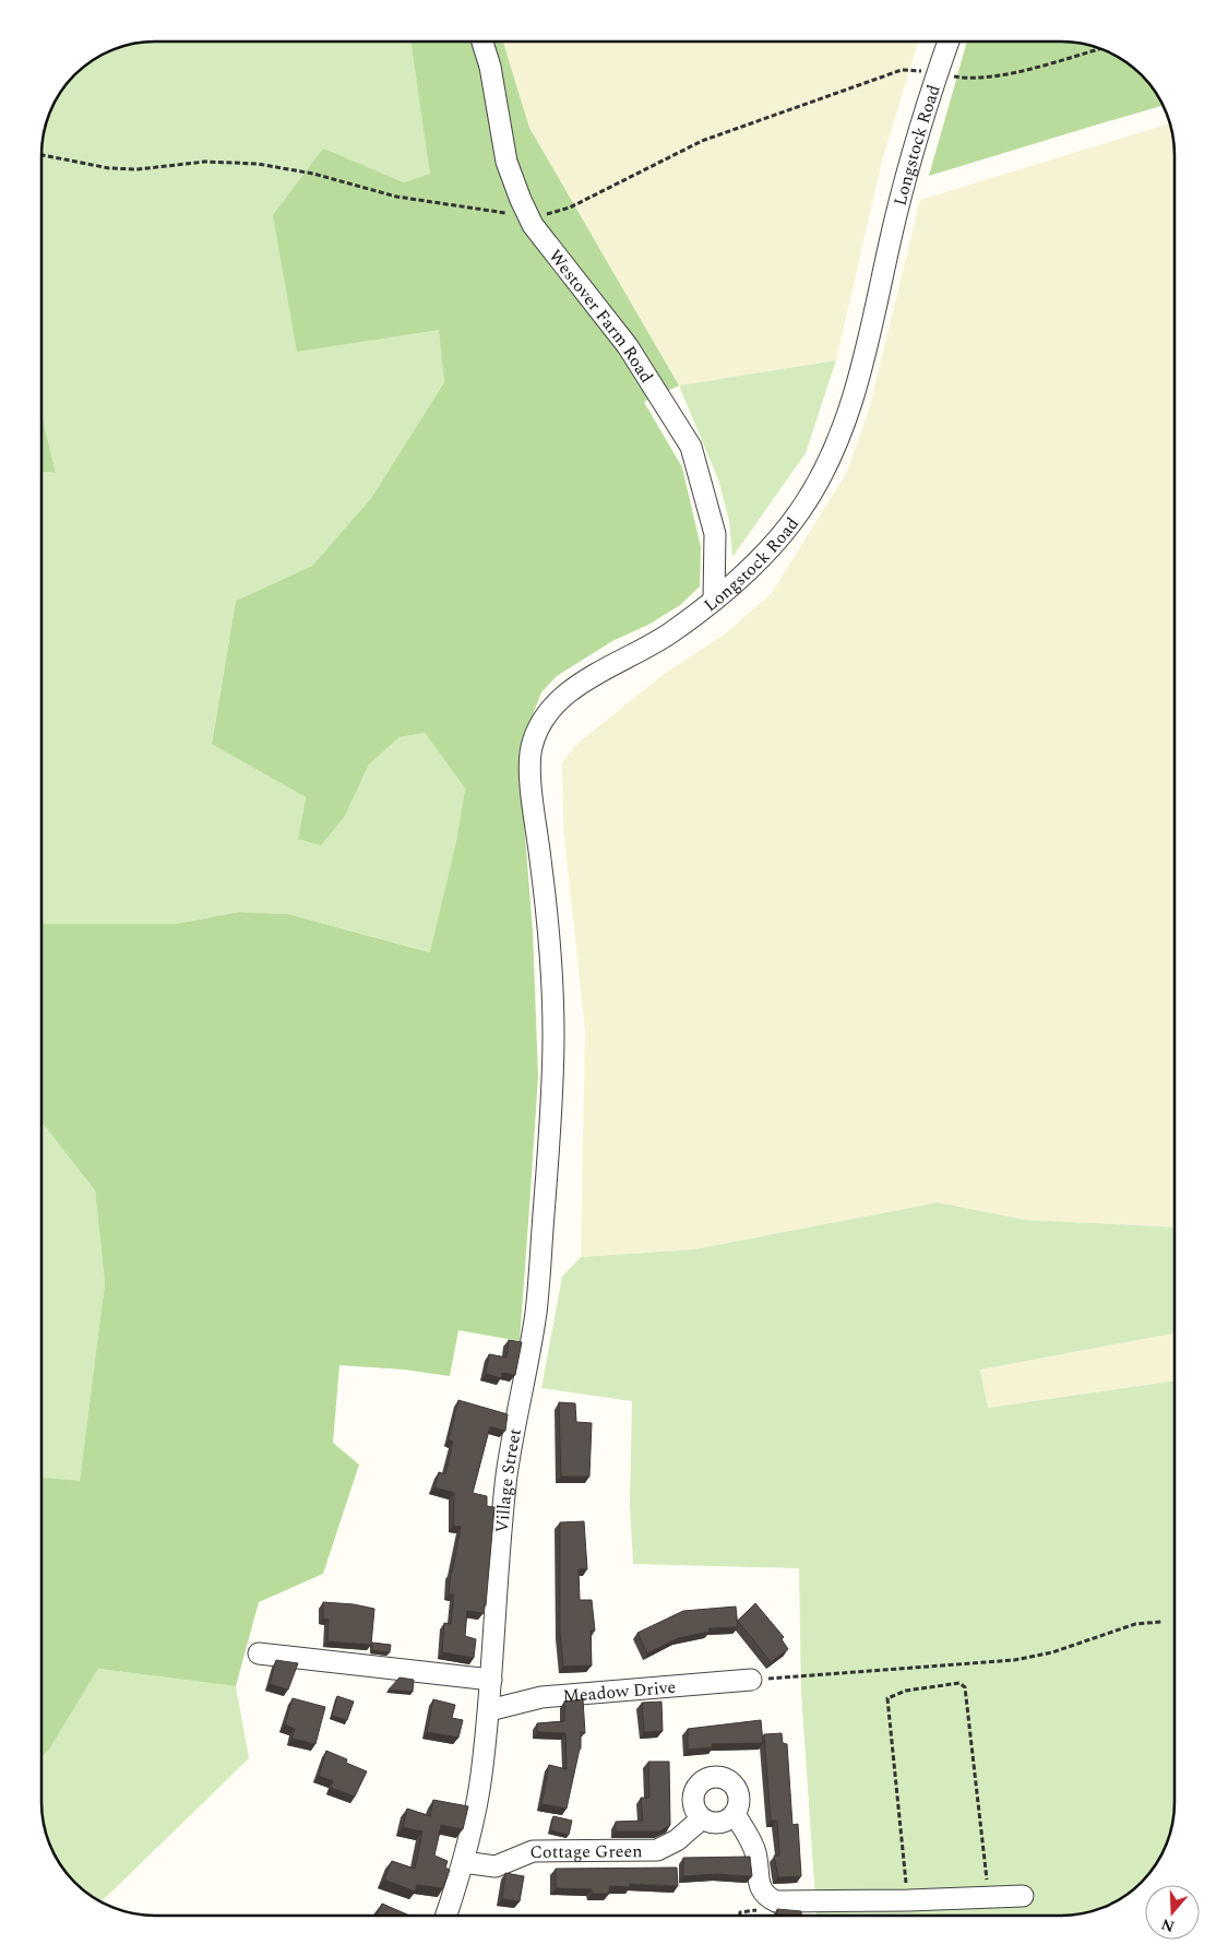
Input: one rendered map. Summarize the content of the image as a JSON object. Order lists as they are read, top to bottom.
{
  "streets": {
    "street": [
      "Longstock Road",
      "Westover Farm Road",
      "Village Street",
      "Meadow Drive",
      "Cottage Green"
    ]
  },
  "crossings": [
    ["Longstock Road", "Westover Farm Road"],
    ["Longstock Road", "Village Street"],
    ["Village Street", "Meadow Drive"],
    ["Village Street", "Cottage Green"]
  ],
  "north": "bottom"
}
